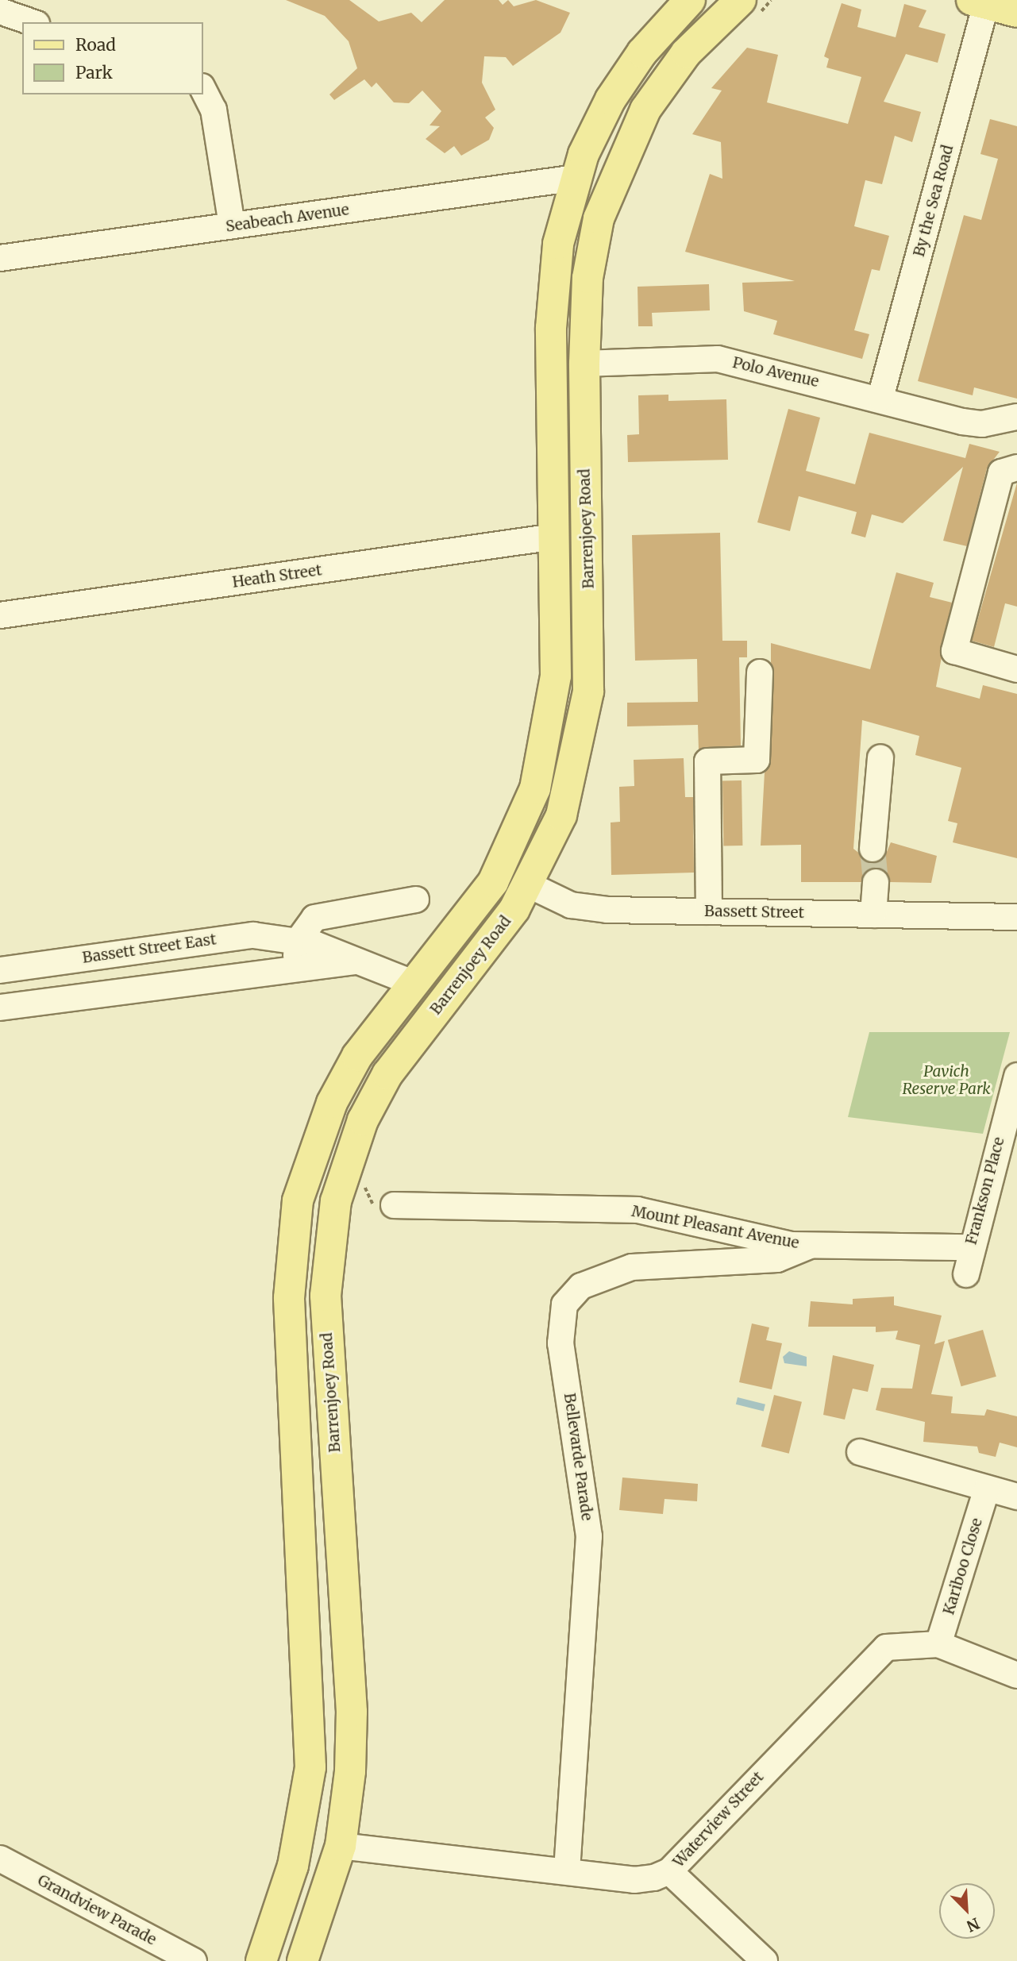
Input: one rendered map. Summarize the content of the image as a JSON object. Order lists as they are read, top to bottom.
{
  "streets": {
    "main road": ["Barrenjoey Road", "Bassett Street", "Waterview Street"],
    "street": [
      "By the Sea Road",
      "Seabeach Avenue",
      "Polo Avenue",
      "Heath Street",
      "Bassett Street East",
      "Frankson Place",
      "Mount Pleasant Avenue",
      "Bellevarde Parade",
      "Kariboo Close",
      "Grandview Parade"
    ]
  },
  "crossings": [
    ["By the Sea Road", "Polo Avenue"],
    ["Seabeach Avenue", "Barrenjoey Road"],
    ["Polo Avenue", "Barrenjoey Road"],
    ["Barrenjoey Road", "Heath Street"],
    ["Barrenjoey Road", "Bassett Street"],
    ["Barrenjoey Road", "Bassett Street East"],
    ["Barrenjoey Road", "Waterview Street"],
    ["Frankson Place", "Mount Pleasant Avenue"],
    ["Mount Pleasant Avenue", "Bellevarde Parade"],
    ["Bellevarde Parade", "Waterview Street"],
    ["Kariboo Close", "Waterview Street"]
  ],
  "parks": ["Pavich Reserve Park"],
  "legend": ["Road", "Park"],
  "north": "bottom right"
}
